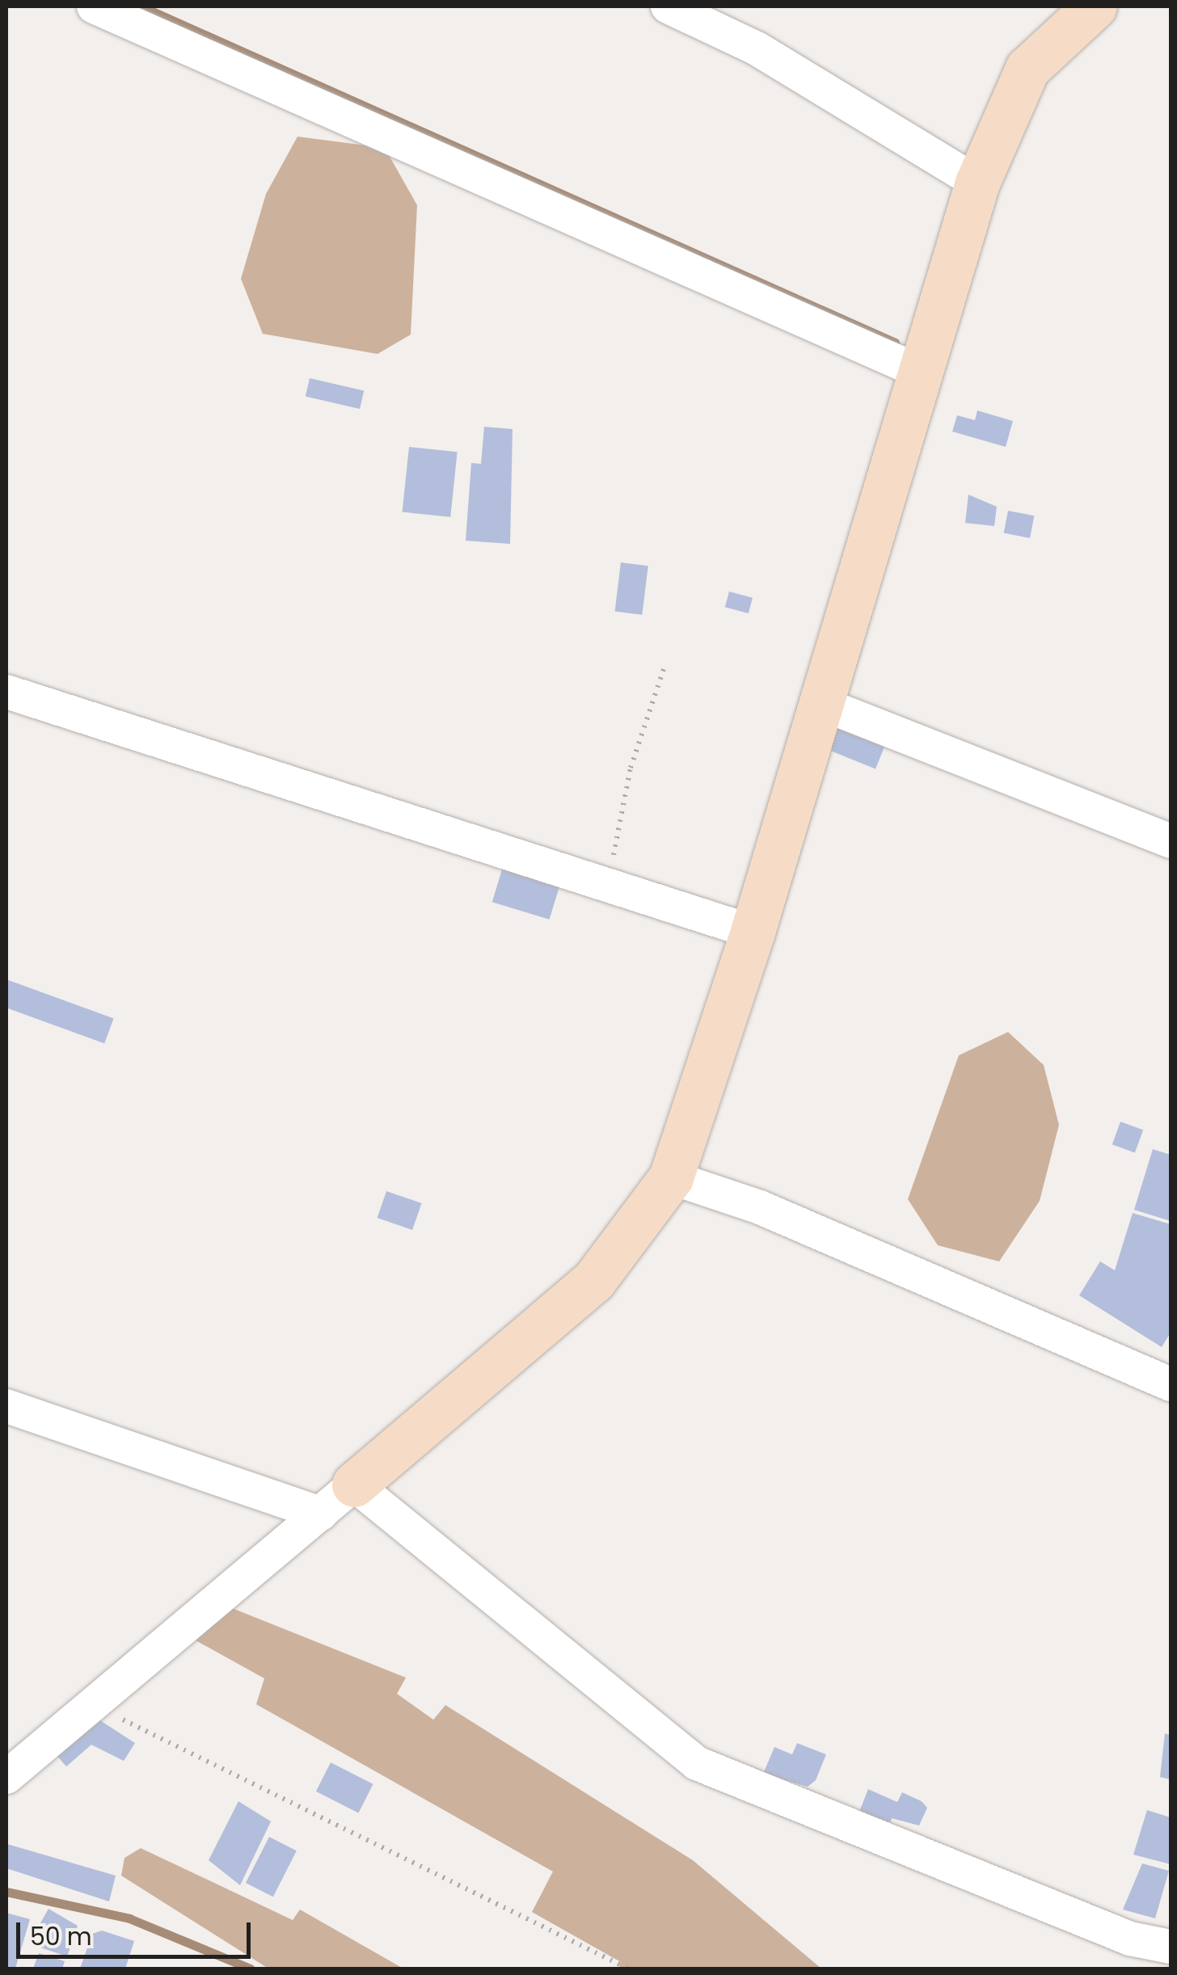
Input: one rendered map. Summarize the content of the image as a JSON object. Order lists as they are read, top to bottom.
{
  "scale_bar": "50 m"
}
